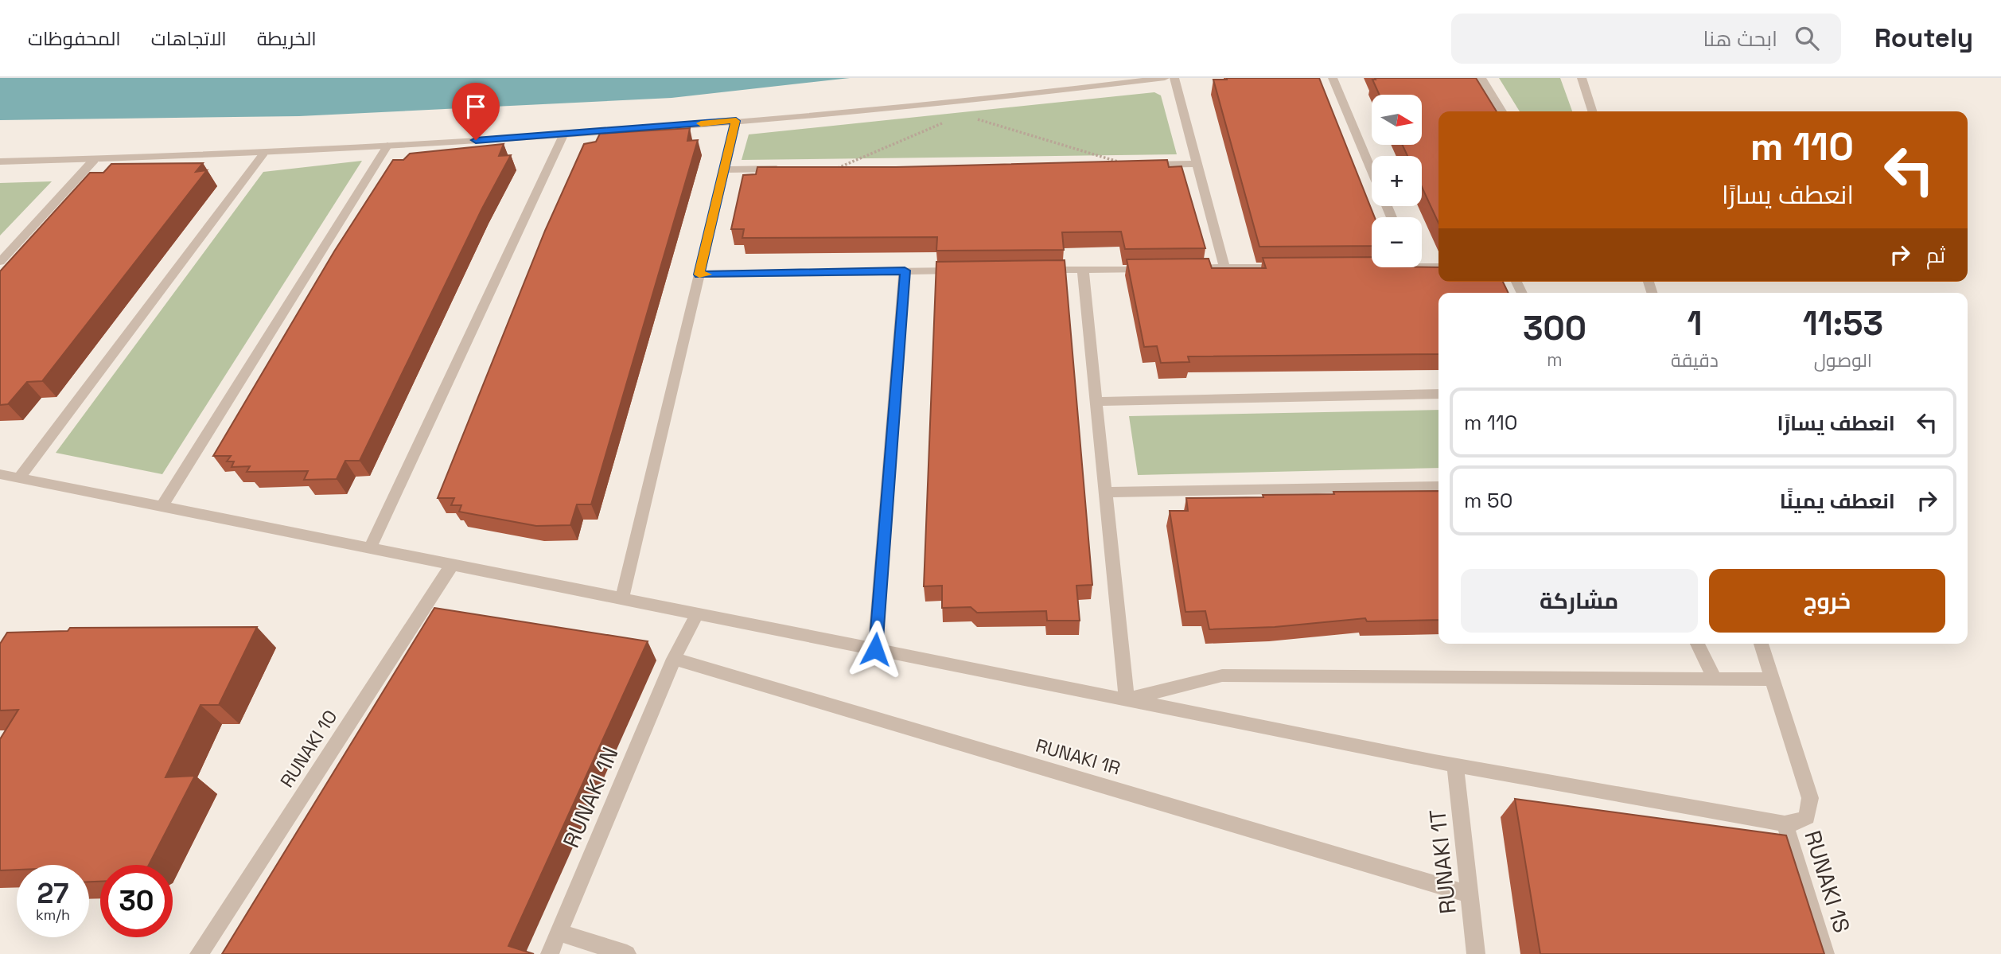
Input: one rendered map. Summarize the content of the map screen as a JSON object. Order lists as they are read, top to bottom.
{
  "streets": {
    "street": [
      "RUNAKI 1O",
      "RUNAKI 1R",
      "RUNAKI 1N",
      "RUNAKI 1T",
      "RUNAKI 1S"
    ]
  },
  "crossings": [
    ["RUNAKI 1R", "RUNAKI 1N"],
    ["RUNAKI 1R", "RUNAKI 1T"]
  ],
  "north": "right",
  "page": {
    "header": "Routely",
    "search": "ابحث هنا",
    "nav": ["الخريطة", "الاتجاهات", "المحفوظات"],
    "map_buttons": ["+", "−"],
    "turn": ["110 m", "انعطف يسارًا"],
    "then": "ثم",
    "eta": [
      "11:53",
      "الوصول",
      "1",
      "دقيقة",
      "300",
      "m"
    ],
    "list": [
      {
        "name": "انعطف يسارًا",
        "value": "110 m"
      },
      {
        "name": "انعطف يمينًا",
        "value": "50 m"
      }
    ],
    "buttons": ["خروج", "مشاركة"],
    "speed": "27 km/h",
    "limit": "30"
  }
}
